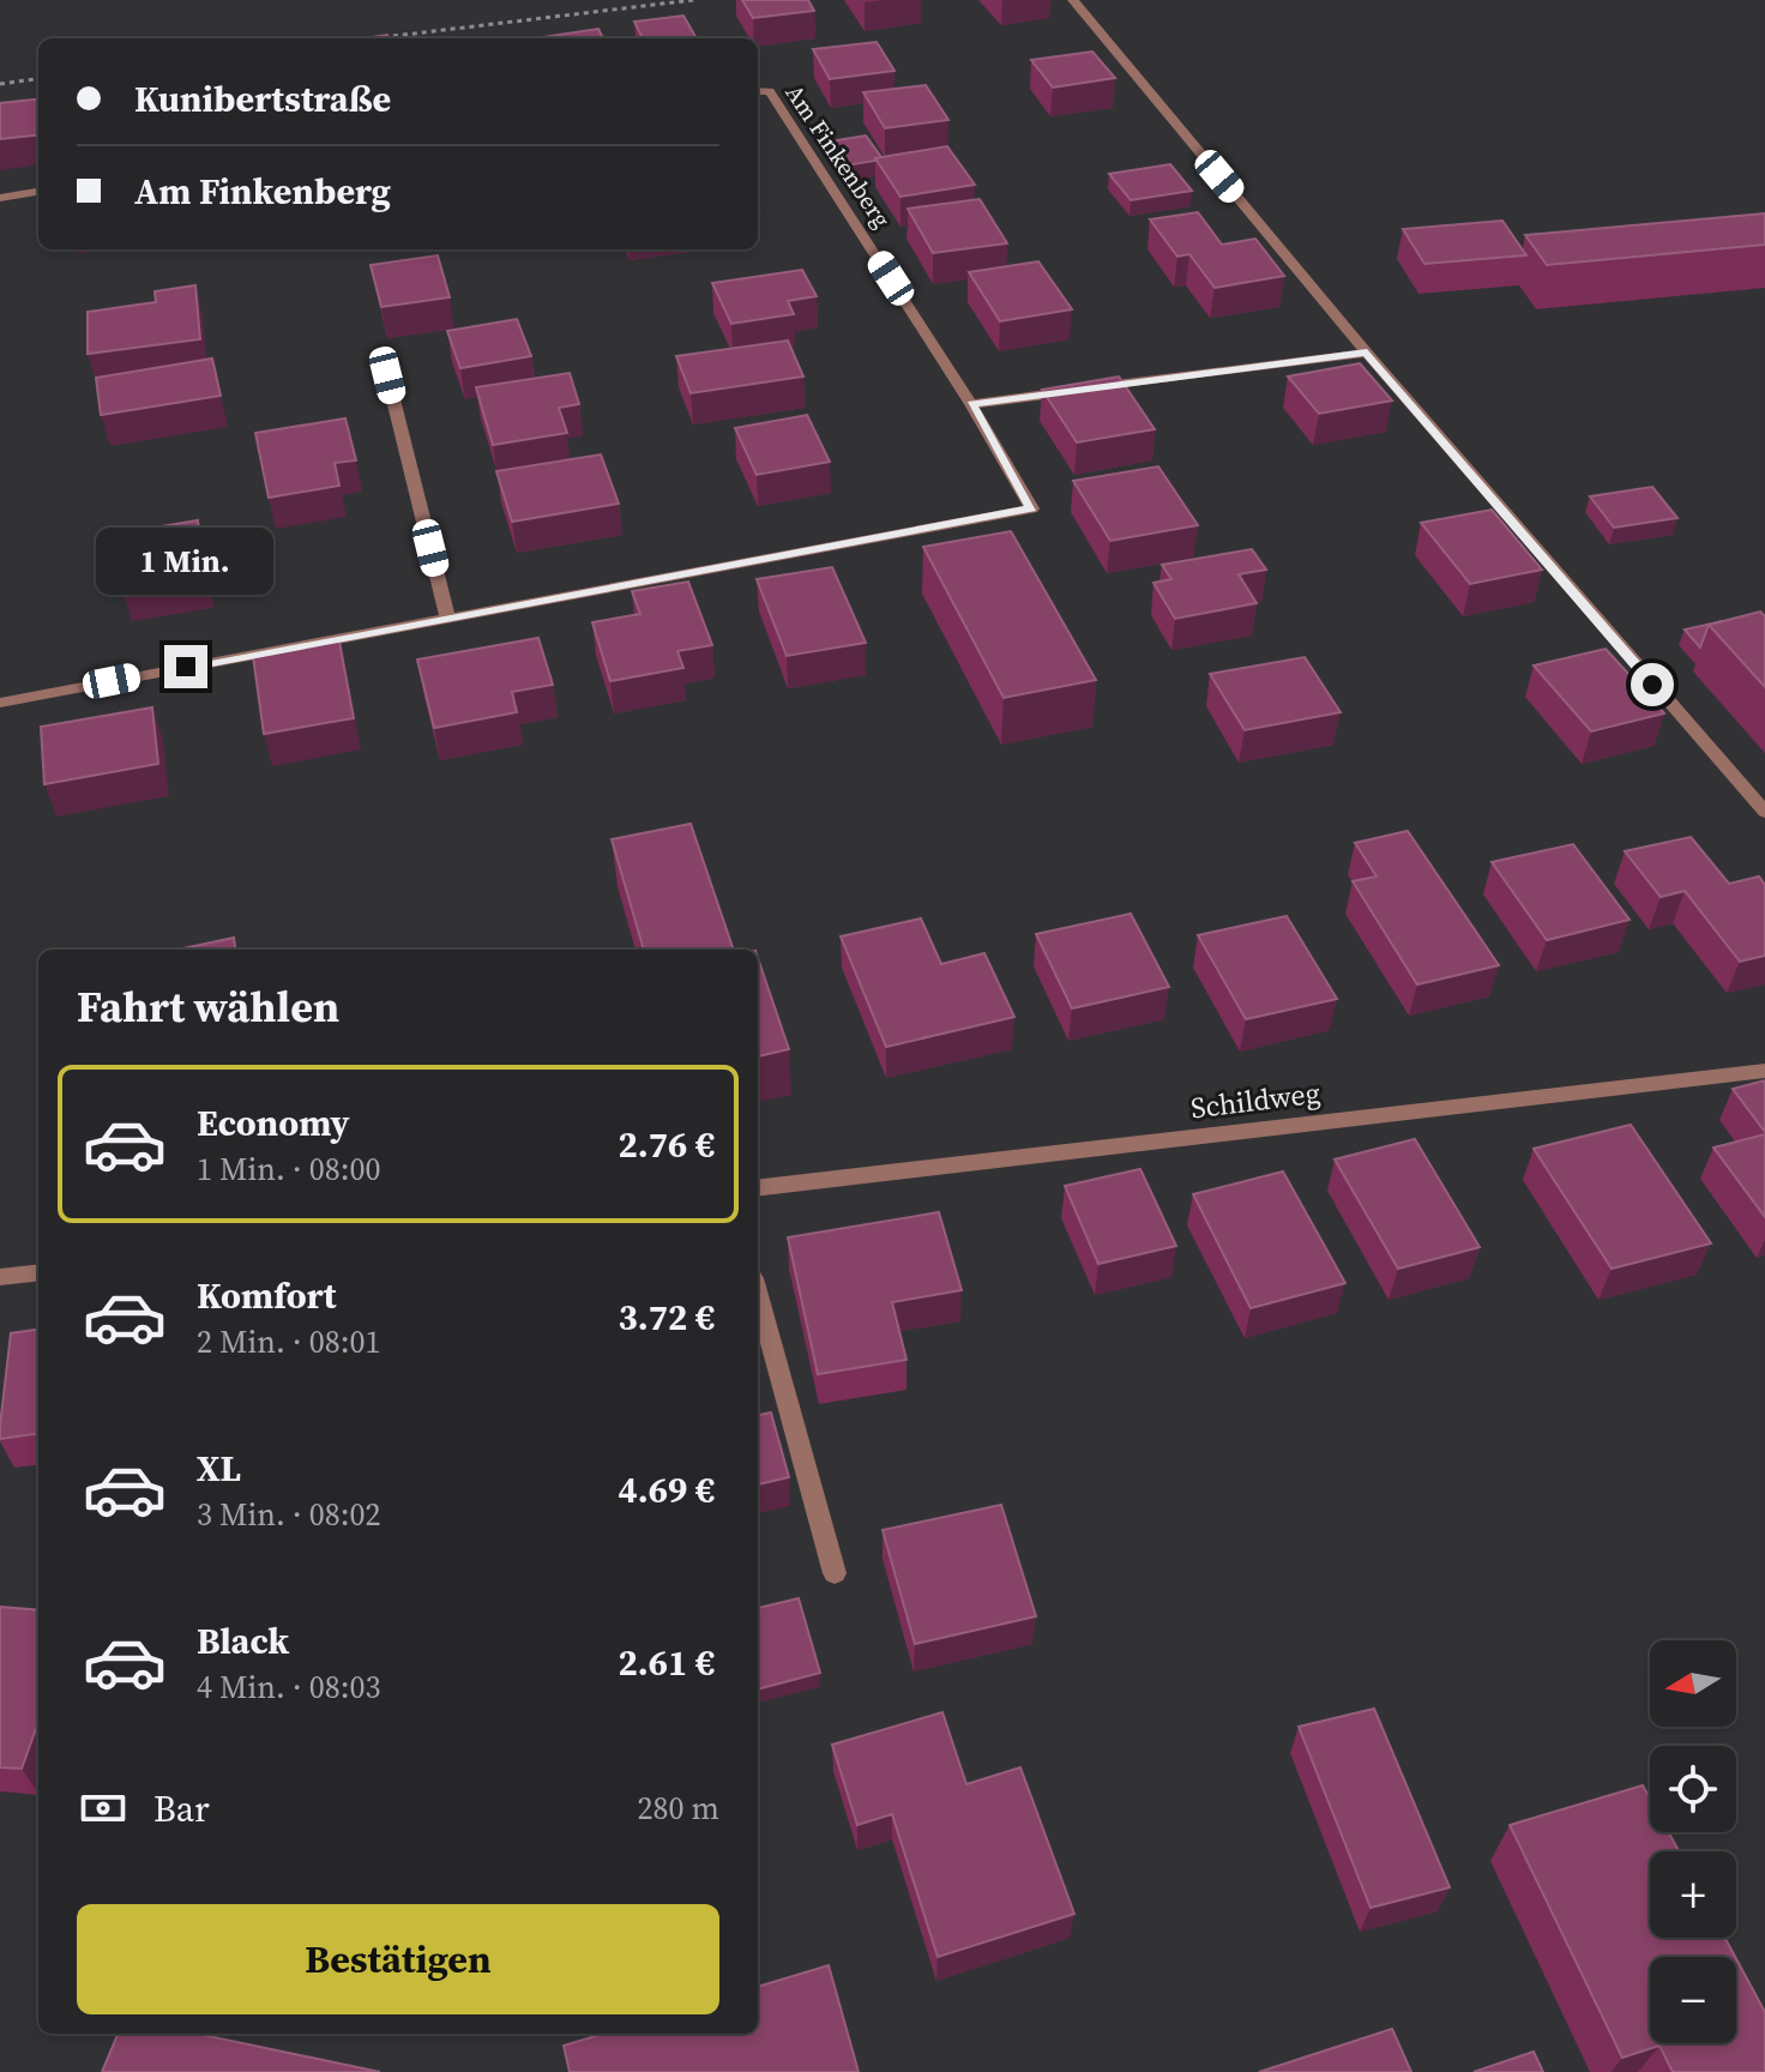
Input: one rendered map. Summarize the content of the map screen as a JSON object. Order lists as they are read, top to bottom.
{
  "streets": {
    "street": ["Am Finkenberg", "Schildweg"]
  },
  "north": "left",
  "page": {
    "banner": ["Kunibertstraße", "Am Finkenberg"],
    "bubble": "1 Min.",
    "heading": "Fahrt wählen",
    "list": [
      {
        "name": "Economy",
        "note": "1 Min. · 08:00",
        "value": "2.76 €"
      },
      {
        "name": "Komfort",
        "note": "2 Min. · 08:01",
        "value": "3.72 €"
      },
      {
        "name": "XL",
        "note": "3 Min. · 08:02",
        "value": "4.69 €"
      },
      {
        "name": "Black",
        "note": "4 Min. · 08:03",
        "value": "2.61 €"
      }
    ],
    "map_buttons": ["+", "−"],
    "pay": ["Bar", "280 m"],
    "buttons": "Bestätigen"
  }
}
